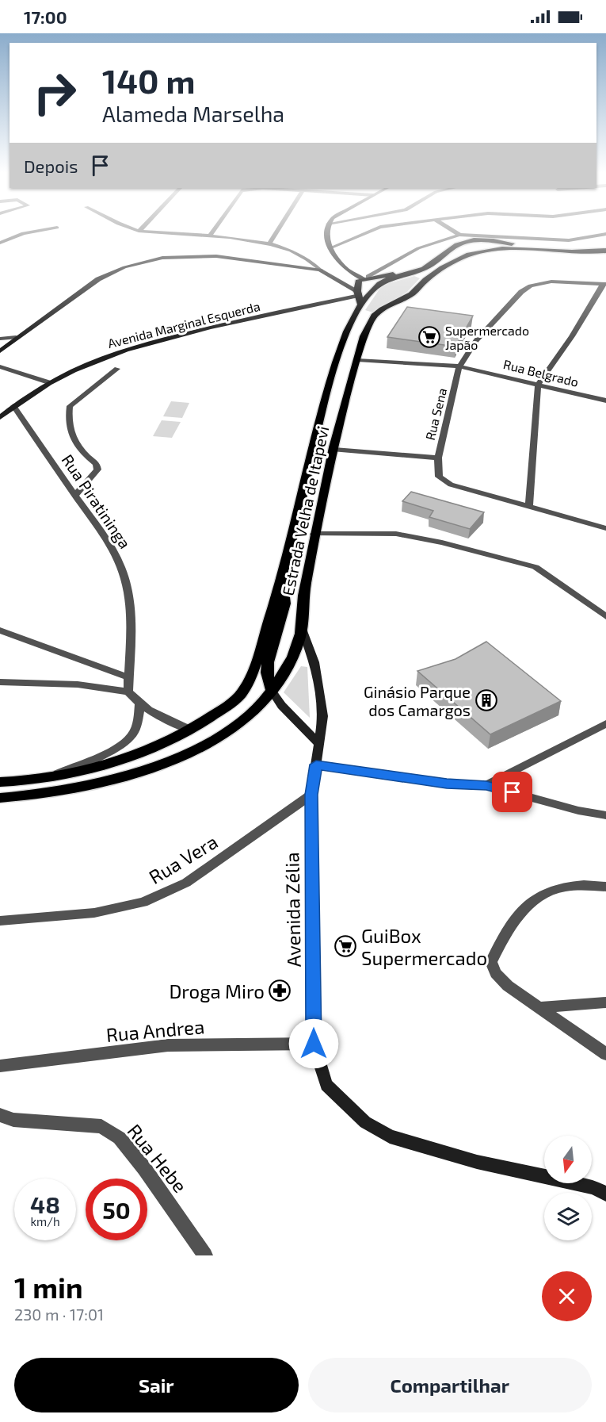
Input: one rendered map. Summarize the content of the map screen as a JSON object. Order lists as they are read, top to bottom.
{
  "streets": {
    "main road": ["Avenida Marginal Esquerda", "Estrada Velha de Itapevi", "Avenida Zélia"],
    "street": [
      "Rua Belgrado",
      "Rua Sena",
      "Rua Piratininga",
      "Rua Vera",
      "Rua Andrea",
      "Rua Hebe"
    ]
  },
  "crossings": [
    ["Avenida Marginal Esquerda", "Rua Piratininga"],
    ["Rua Belgrado", "Rua Sena"],
    ["Rua Belgrado", "Estrada Velha de Itapevi"],
    ["Estrada Velha de Itapevi", "Avenida Zélia"],
    ["Rua Vera", "Avenida Zélia"],
    ["Avenida Zélia", "Rua Andrea"]
  ],
  "places": {
    "supermarket": ["Supermercado Japão", "GuiBox Supermercado"],
    "building": ["Ginásio Parque dos Camargos"],
    "pharmacy": ["Droga Miro"]
  },
  "north": "bottom",
  "page": {
    "status": "17:00",
    "turn": ["140 m", "Alameda Marselha"],
    "then": "Depois",
    "speed": "48 km/h",
    "limit": "50",
    "heading": ["1 min", "230 m · 17:01"],
    "buttons": ["Sair", "Compartilhar"]
  }
}
